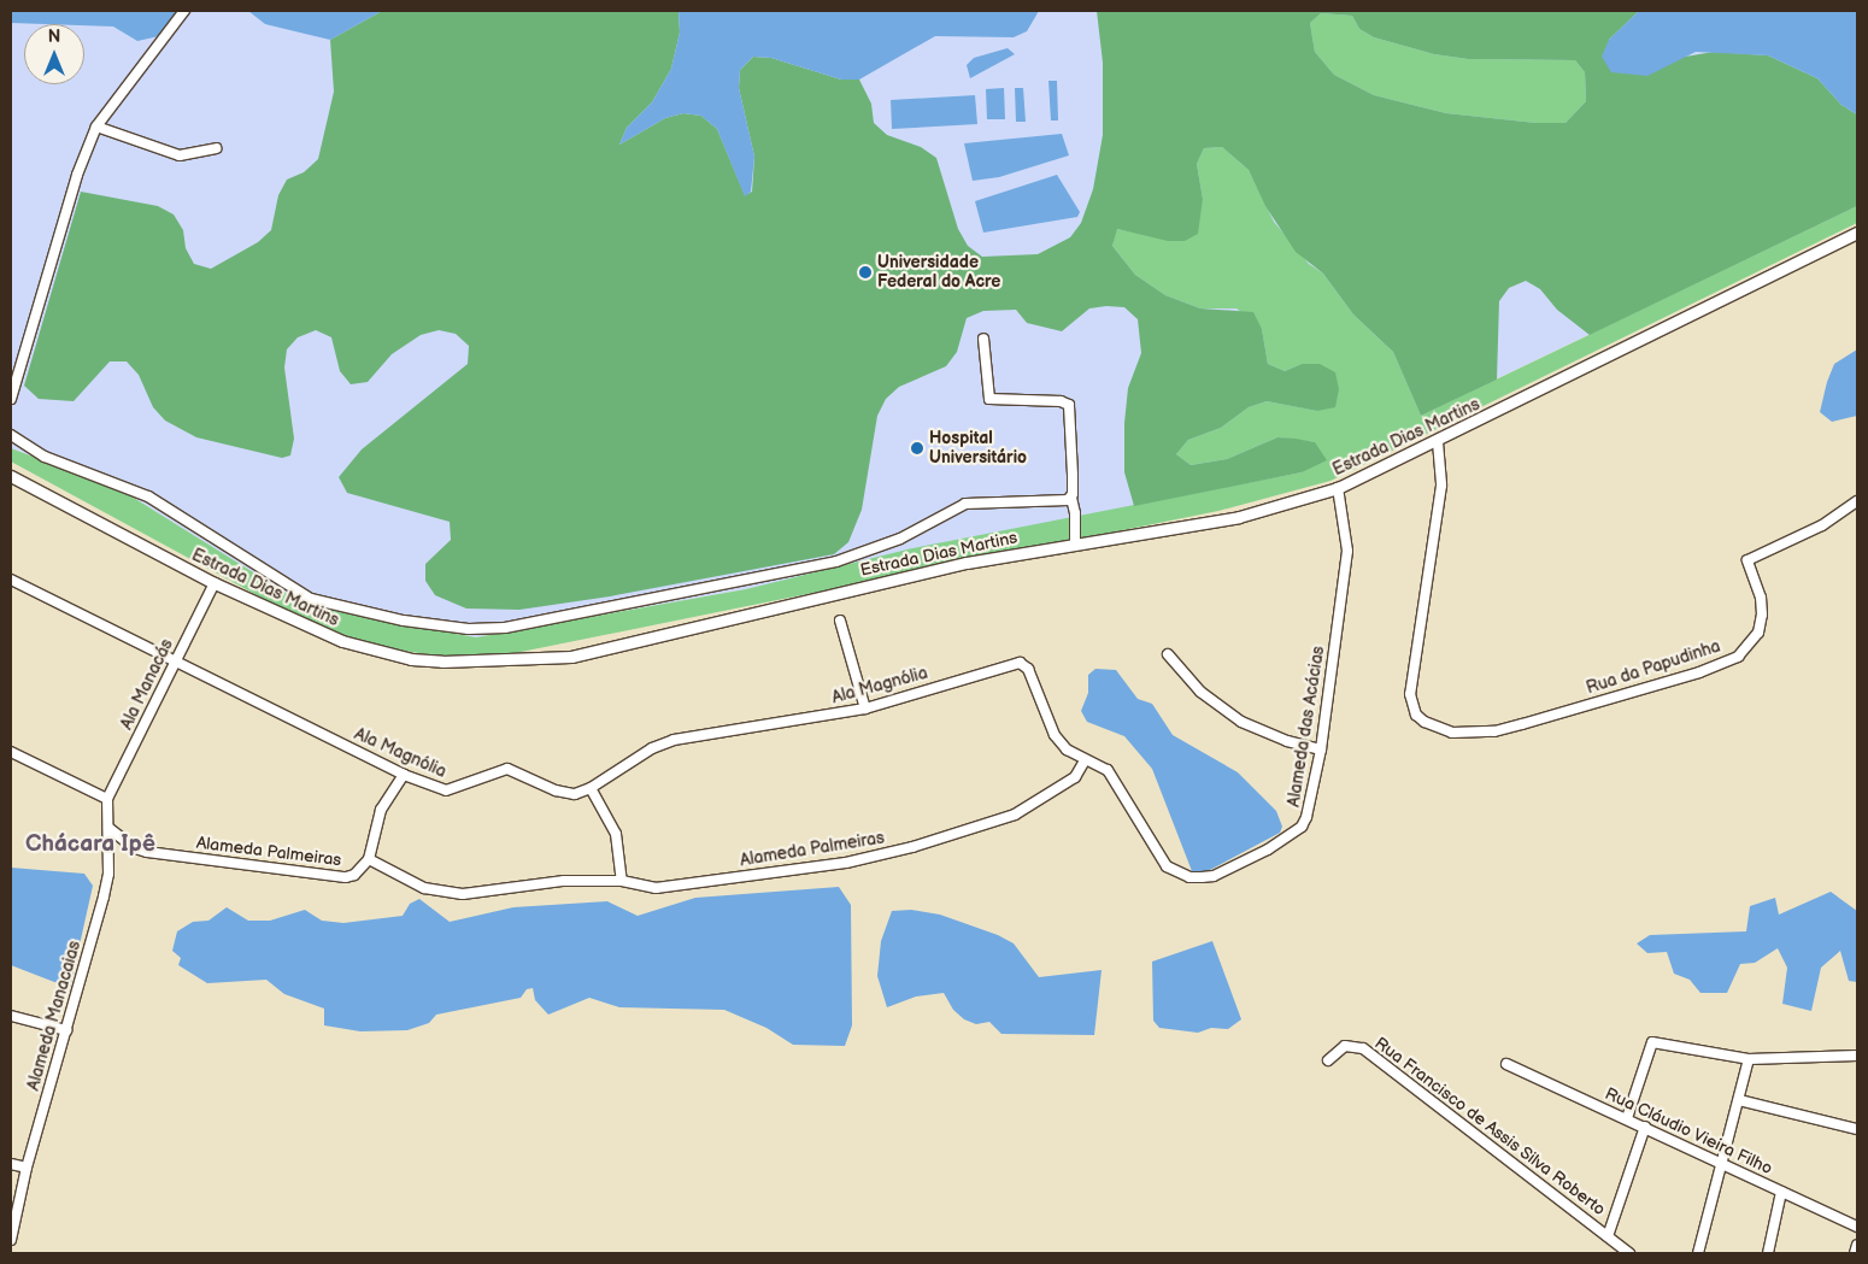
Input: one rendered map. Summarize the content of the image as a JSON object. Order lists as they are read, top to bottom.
{
  "streets": {
    "street": [
      "Estrada Dias Martins",
      "Rua da Papudinha",
      "Ala Manacás",
      "Ala Magnólia",
      "Alameda das Acácias",
      "Alameda Palmeiras",
      "Alameda Manacaias",
      "Rua Francisco de Assis Silva Roberto",
      "Rua Cláudio Vieira Filho"
    ]
  },
  "crossings": [
    ["Estrada Dias Martins", "Rua da Papudinha"],
    ["Estrada Dias Martins", "Ala Manacás"],
    ["Estrada Dias Martins", "Alameda das Acácias"],
    ["Ala Manacás", "Ala Magnólia"],
    ["Ala Manacás", "Alameda Manacaias"],
    ["Ala Magnólia", "Alameda das Acácias"],
    ["Alameda das Acácias", "Alameda Palmeiras"],
    ["Alameda Palmeiras", "Alameda Manacaias"]
  ],
  "districts": ["Chácara Ipê"],
  "places": ["Universidade Federal do Acre", "Hospital Universitário"],
  "north": "top"
}
